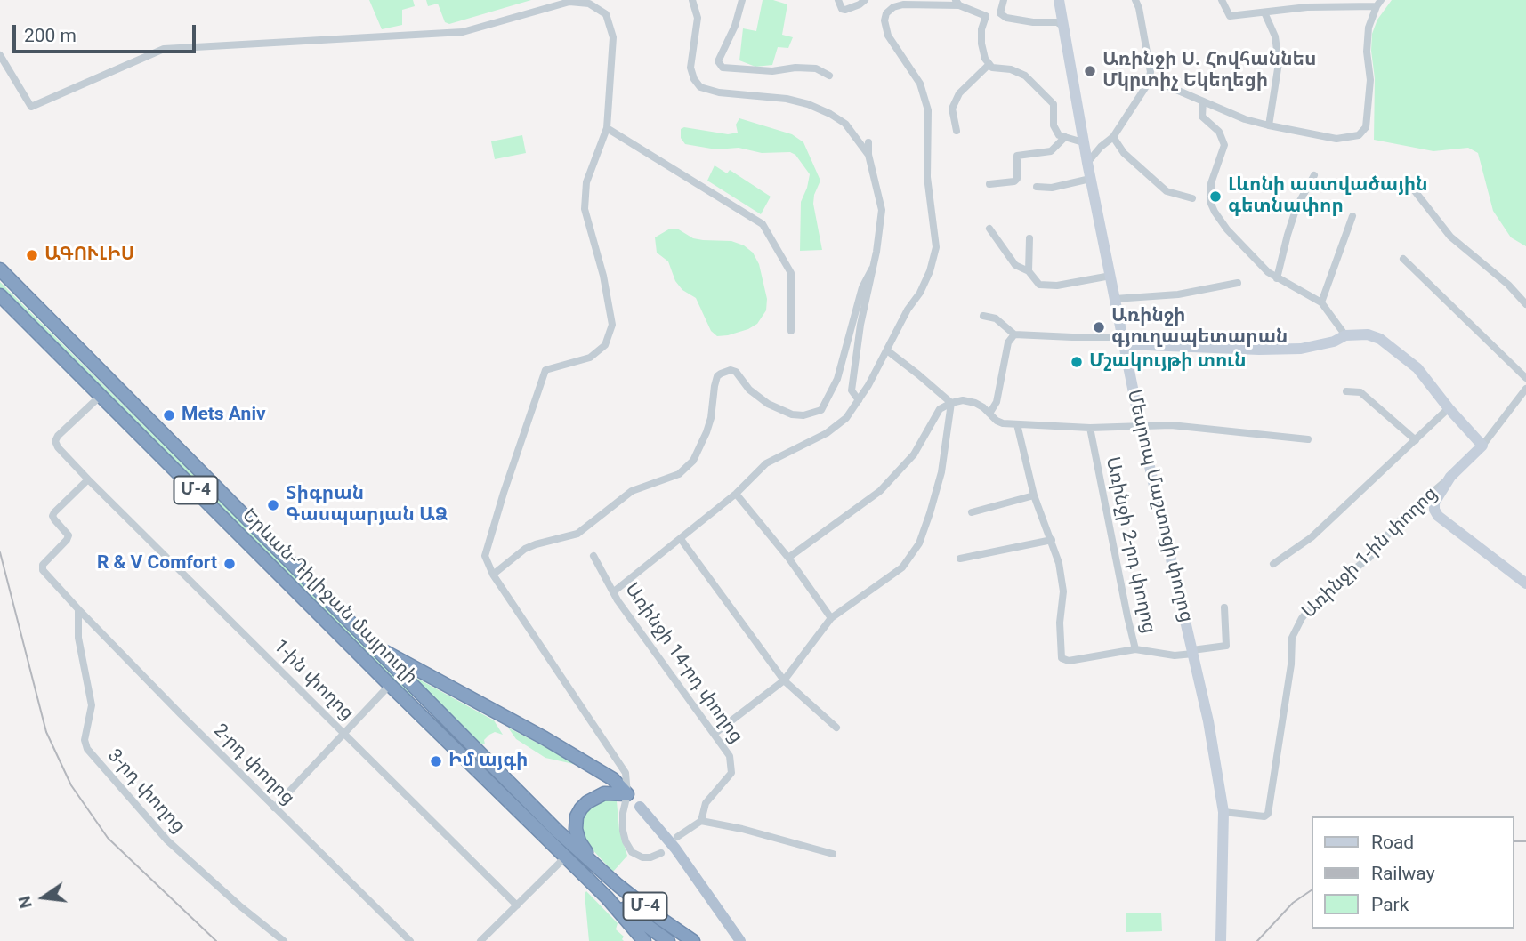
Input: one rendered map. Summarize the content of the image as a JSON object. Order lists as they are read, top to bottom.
{
  "streets": {
    "highway": ["Մ-4", "Երևան-Դիլիջան մայրուղի"],
    "street": [
      "Մեսրոպ Մաշտոցի փողոց",
      "Առինջի 2-րդ փողոց",
      "Առինջի 1-ին փողոց",
      "Առինջի 14-րդ փողոց",
      "1-ին փողոց",
      "2-րդ փողոց",
      "3-րդ փողոց"
    ]
  },
  "crossings": [
    ["Մ-4", "Երևան-Դիլիջան մայրուղի"],
    ["Մեսրոպ Մաշտոցի փողոց", "Առինջի 2-րդ փողոց"],
    ["Մեսրոպ Մաշտոցի փողոց", "Առինջի 1-ին փողոց"],
    ["2-րդ փողոց", "3-րդ փողոց"]
  ],
  "places": [
    "Առինջի Ս. Հովհաննես Մկրտիչ Եկեղեցի",
    "Լևոնի աստվածային գետնափոր",
    "ԱԳՈՒԼԻՍ",
    "Առինջի գյուղապետարան",
    "Մշակույթի տուն",
    "Mets Aniv",
    "Տիգրան Գասպարյան ԱՁ",
    "R & V Comfort",
    "Իմ այգի"
  ],
  "legend": ["Road", "Railway", "Park"],
  "scale_bar": "200 m",
  "north": "left"
}
